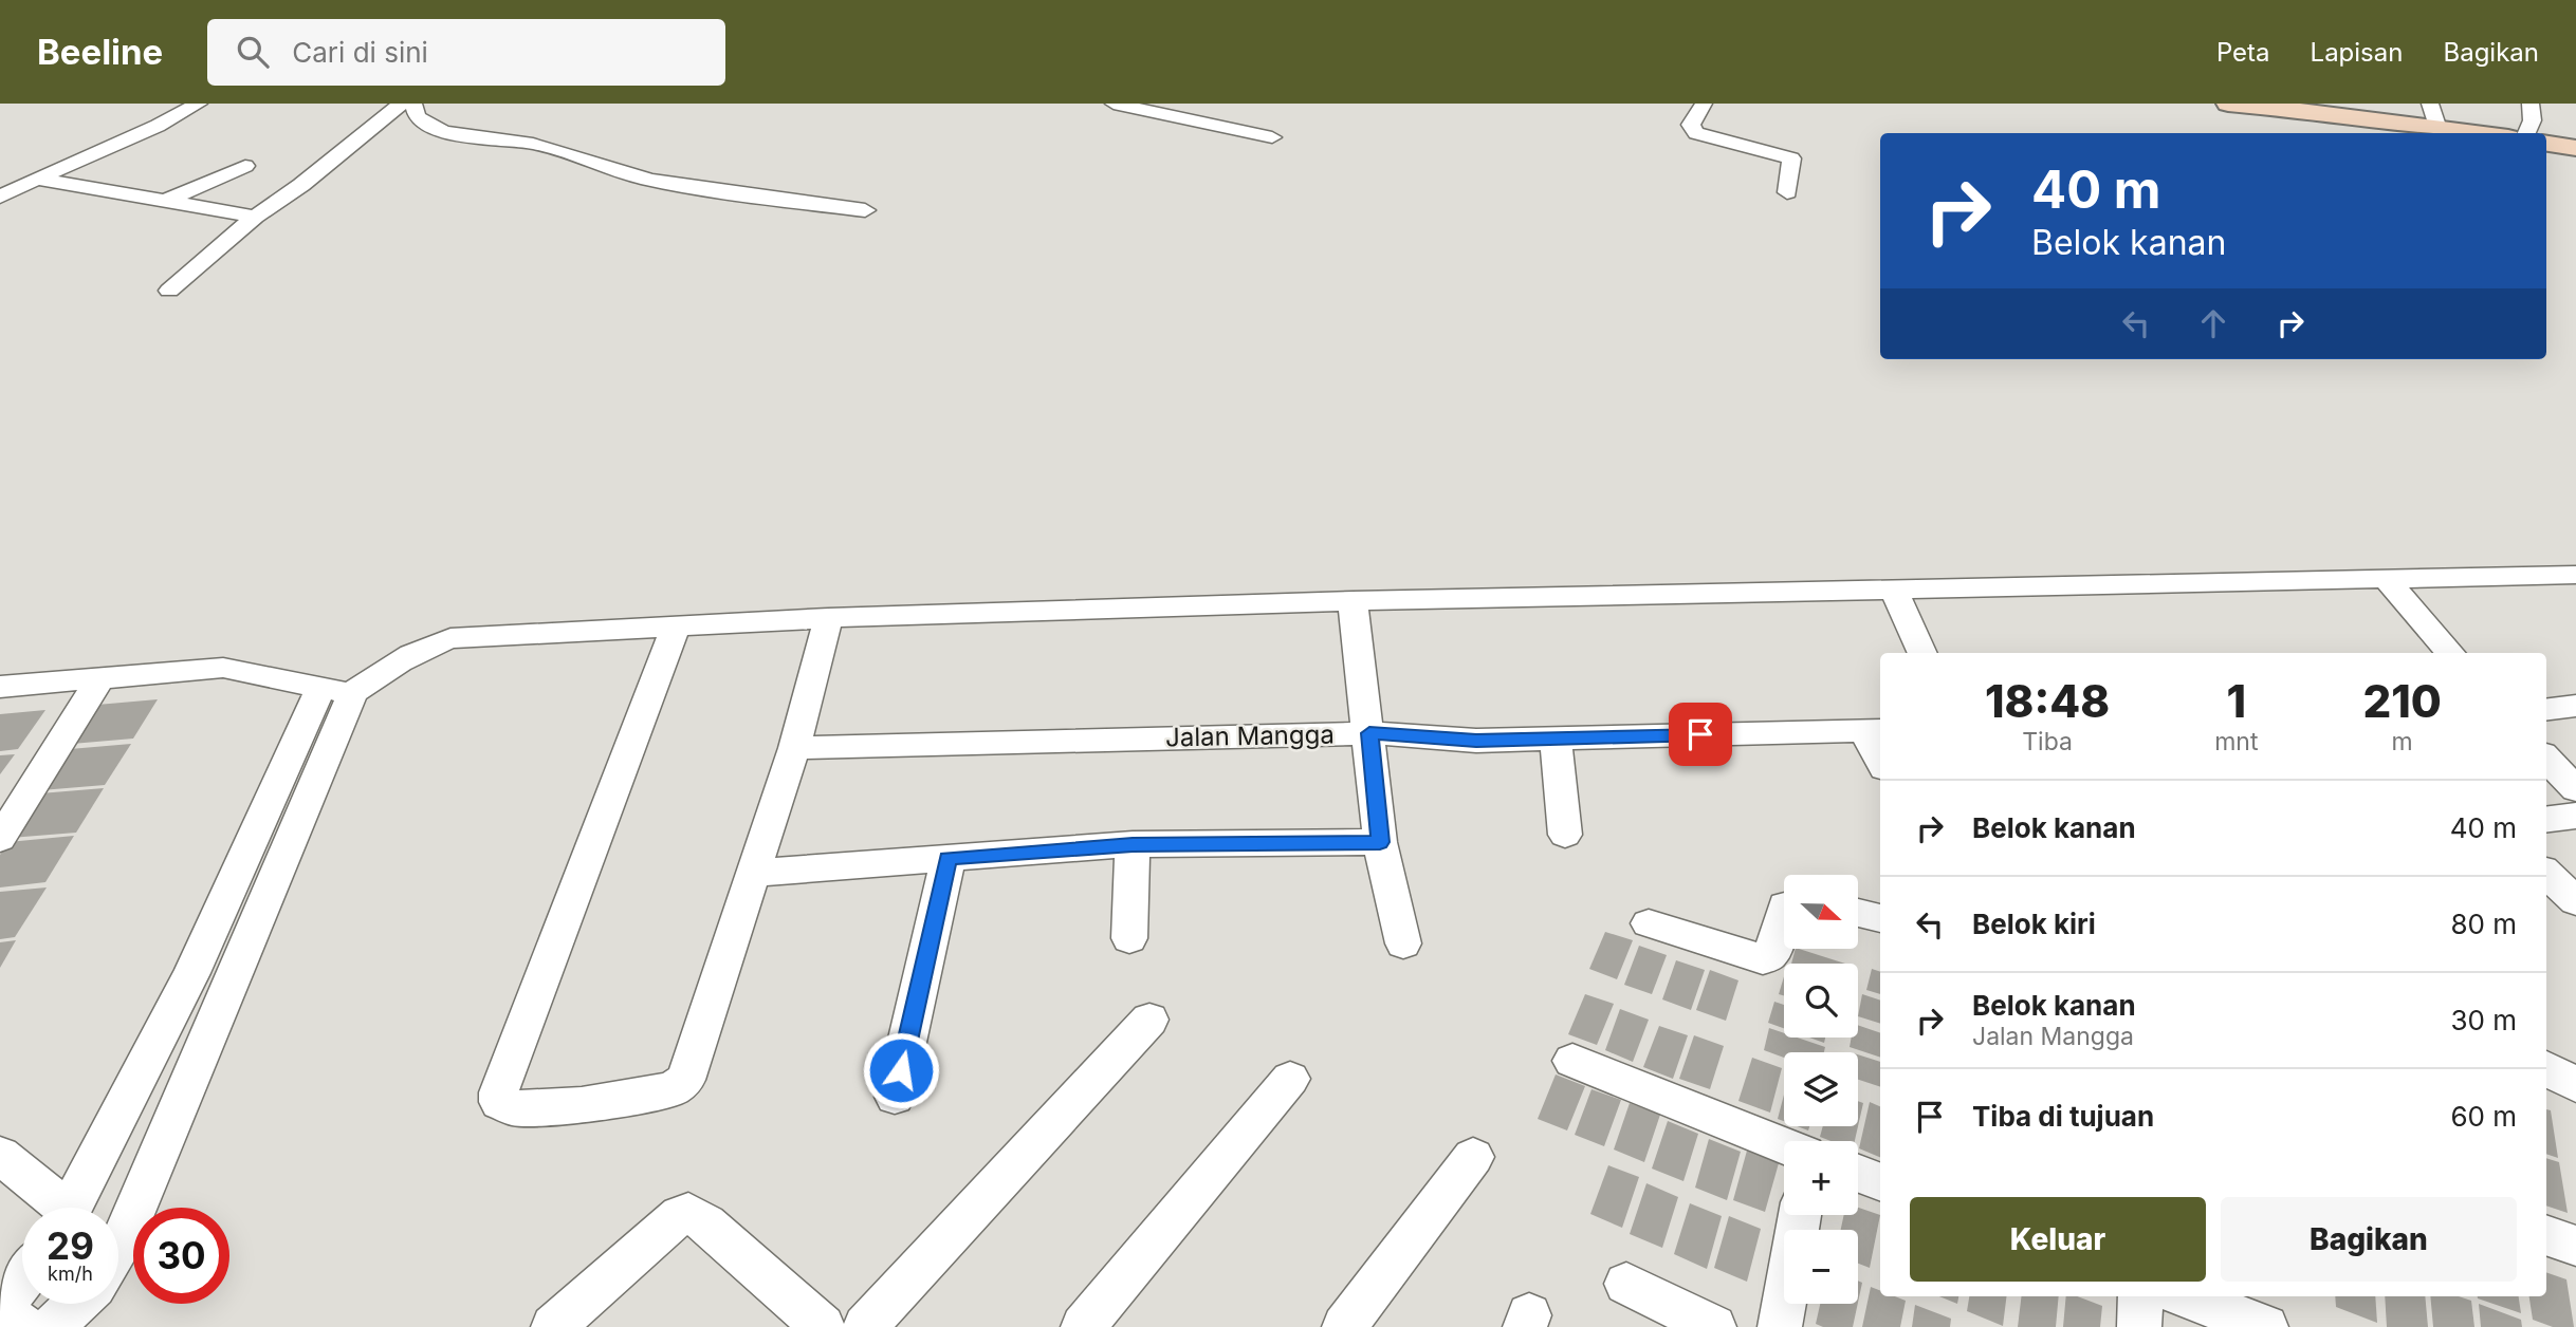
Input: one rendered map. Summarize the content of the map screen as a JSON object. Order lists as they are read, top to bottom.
{
  "streets": {
    "street": ["Jalan Mangga"]
  },
  "north": "right",
  "page": {
    "header": "Beeline",
    "search": "Cari di sini",
    "nav": ["Peta", "Lapisan", "Bagikan"],
    "turn": ["40 m", "Belok kanan"],
    "eta": [
      "18:48",
      "Tiba",
      "1",
      "mnt",
      "210",
      "m"
    ],
    "list": [
      {
        "name": "Belok kanan",
        "value": "40 m"
      },
      {
        "name": "Belok kiri",
        "value": "80 m"
      },
      {
        "name": "Belok kanan",
        "note": "Jalan Mangga",
        "value": "30 m"
      },
      {
        "name": "Tiba di tujuan",
        "value": "60 m"
      }
    ],
    "map_buttons": ["+", "−"],
    "buttons": ["Keluar", "Bagikan"],
    "speed": "29 km/h",
    "limit": "30"
  }
}
